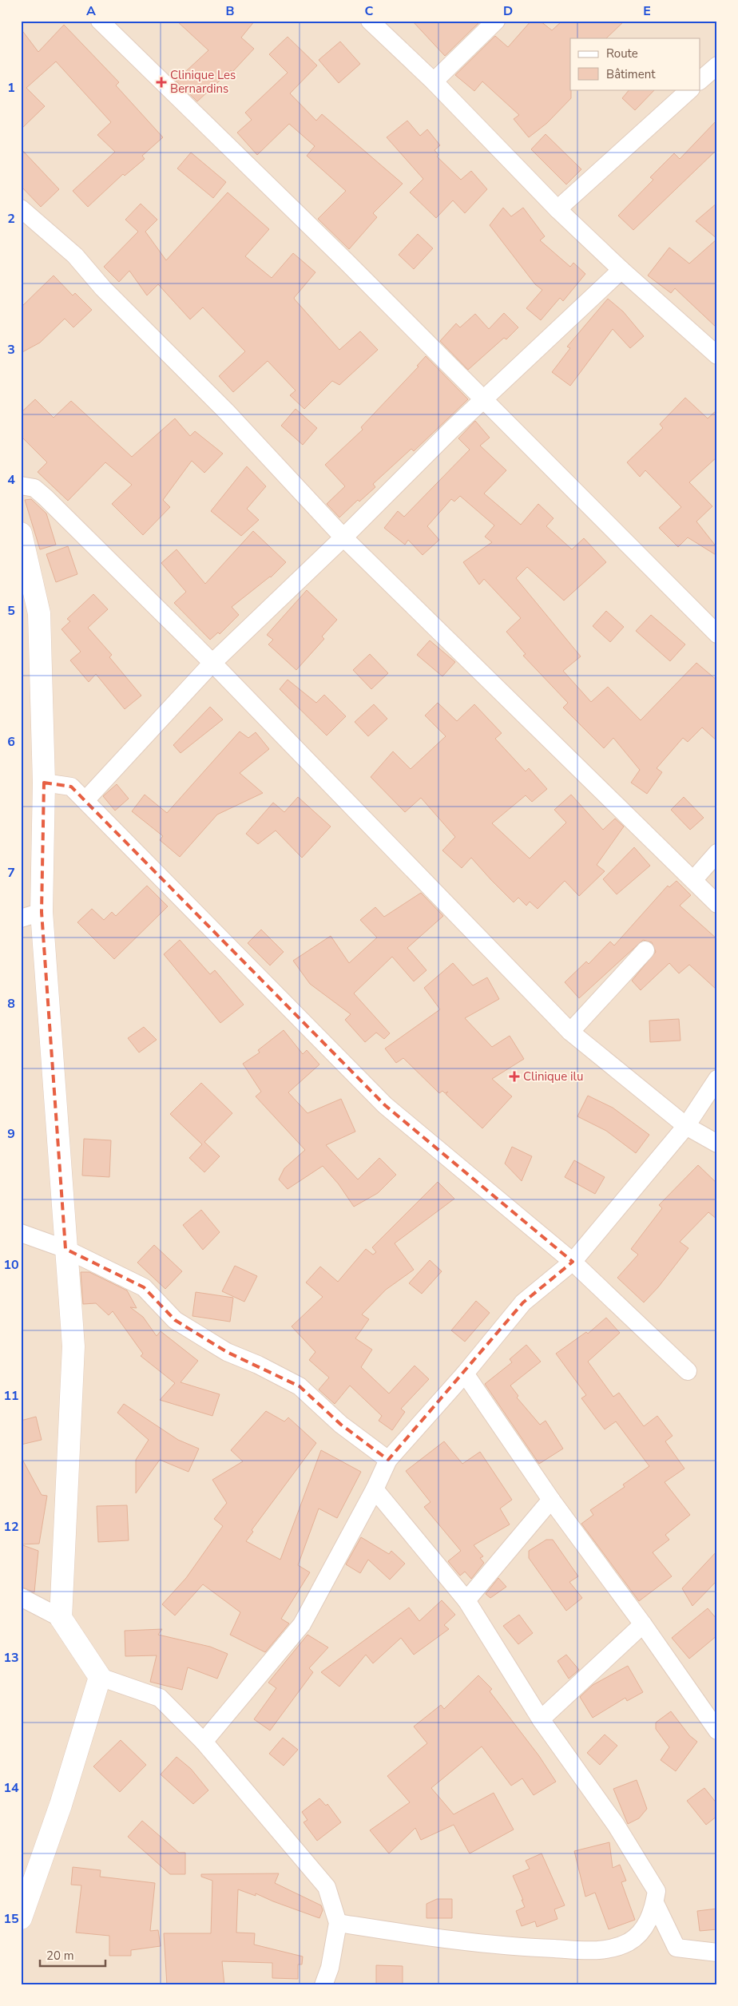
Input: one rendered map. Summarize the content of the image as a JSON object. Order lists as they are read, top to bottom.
{
  "places": {
    "health": ["Clinique Les Bernardins", "Clinique ilu"]
  },
  "legend": ["Route", "Bâtiment"],
  "scale_bar": "20 m",
  "grid": {
    "columns": [
      "A",
      "B",
      "C",
      "D",
      "E"
    ],
    "rows": [
      "1",
      "2",
      "3",
      "4",
      "5",
      "6",
      "7",
      "8",
      "9",
      "10",
      "11",
      "12",
      "13",
      "14",
      "15"
    ]
  }
}
